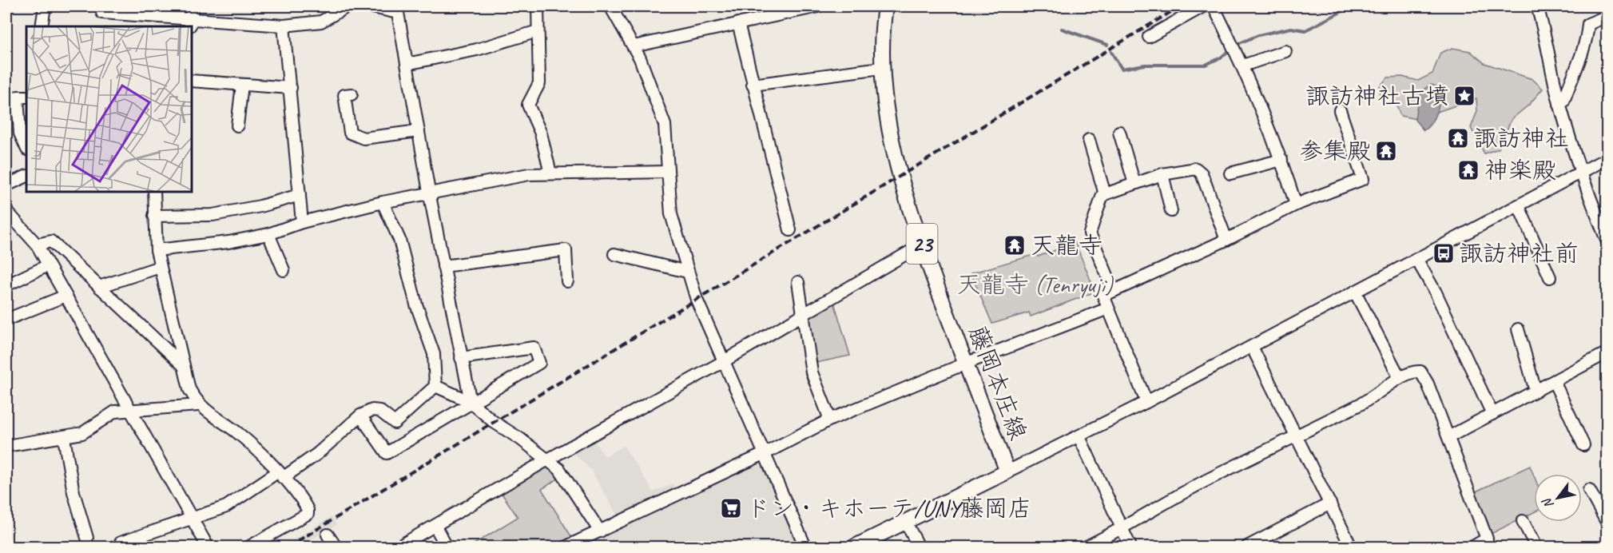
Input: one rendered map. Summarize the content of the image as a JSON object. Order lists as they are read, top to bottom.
{
  "streets": {
    "main road": ["23", "藤岡本庄線"]
  },
  "parks": ["天龍寺 (Tenryuji)"],
  "places": {
    "place": ["諏訪神社古墳"],
    "temple": [
      "諏訪神社",
      "参集殿",
      "神楽殿",
      "天龍寺"
    ],
    "bus stop": ["諏訪神社前"],
    "supermarket": ["ドン・キホーテ/UNY藤岡店"]
  },
  "north": "bottom left"
}
